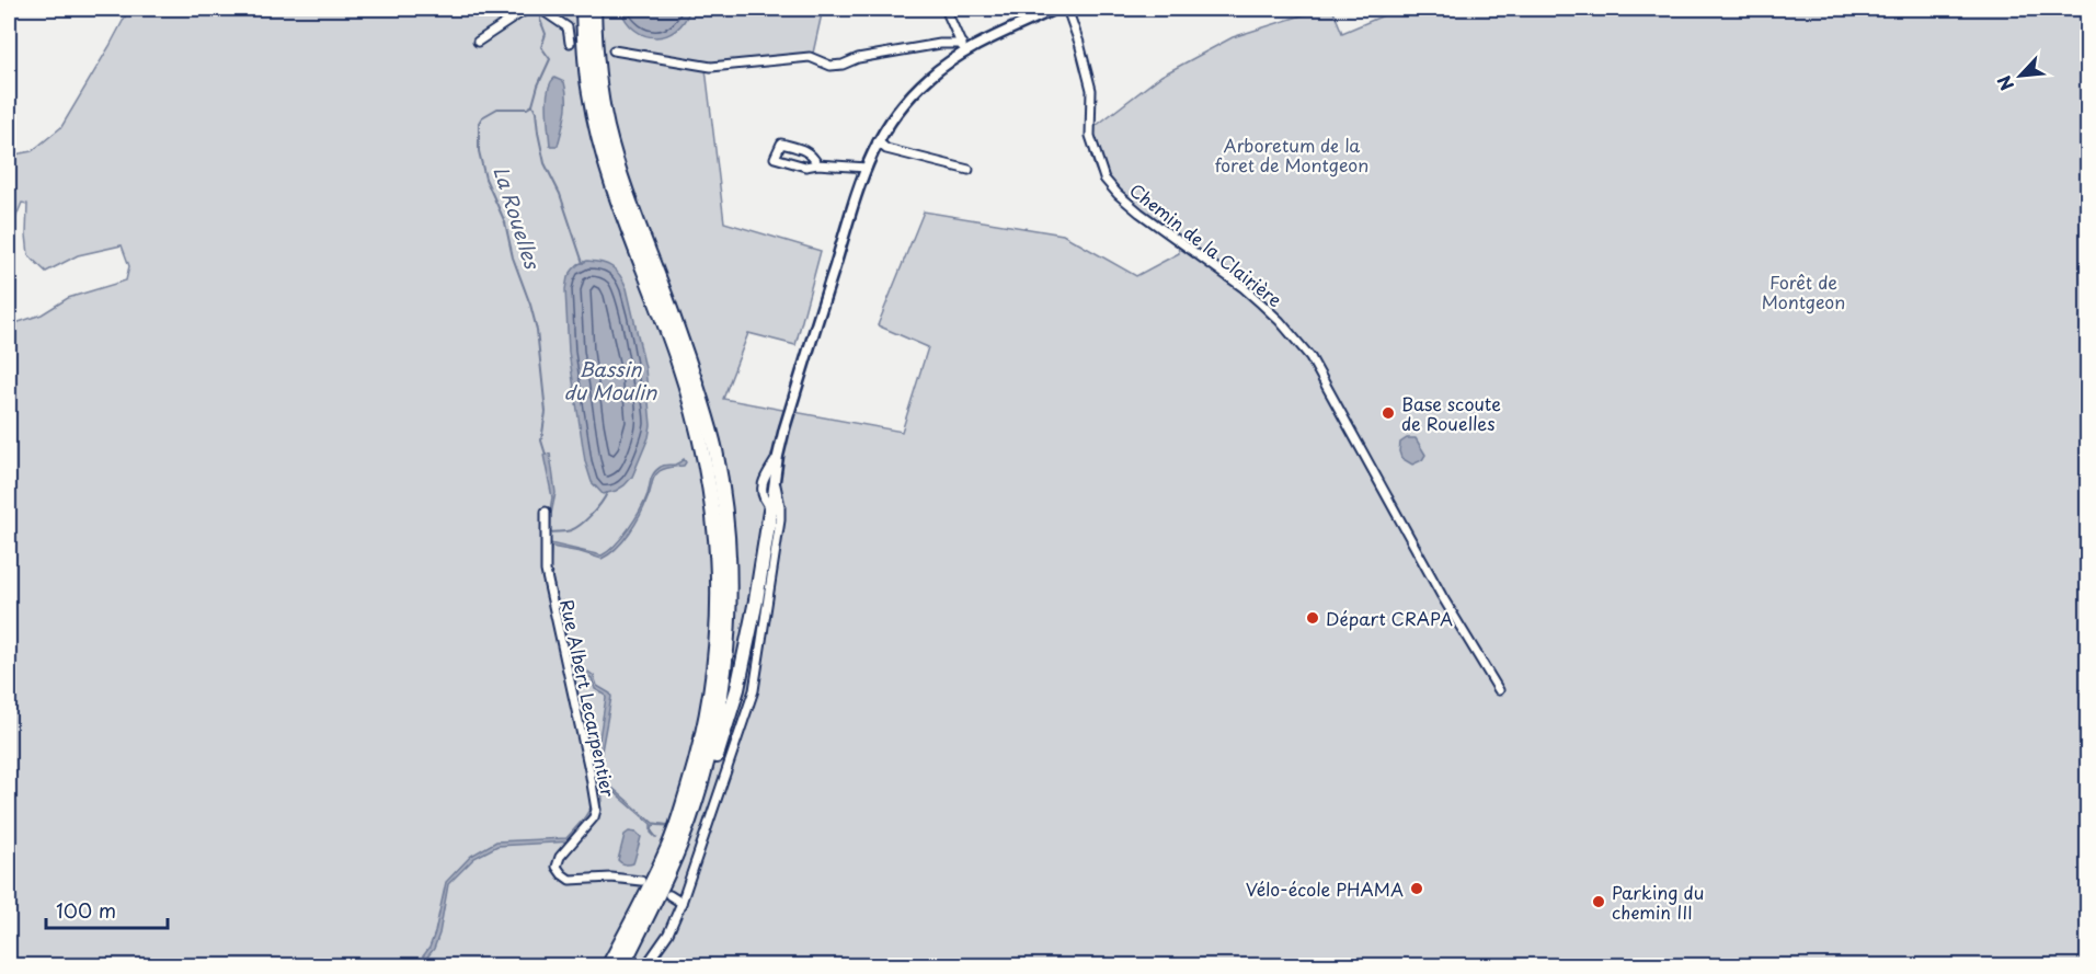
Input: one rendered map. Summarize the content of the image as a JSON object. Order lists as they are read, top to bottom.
{
  "streets": {
    "street": ["Chemin de la Clairière", "Rue Albert Lecarpentier"]
  },
  "water": ["La Rouelles", "Bassin du Moulin"],
  "parks": ["Arboretum de la foret de Montgeon", "Forêt de Montgeon"],
  "places": [
    "Base scoute de Rouelles",
    "Départ CRAPA",
    "Vélo-école PHAMA",
    "Parking du chemin III"
  ],
  "scale_bar": "100 m",
  "north": "bottom left"
}
